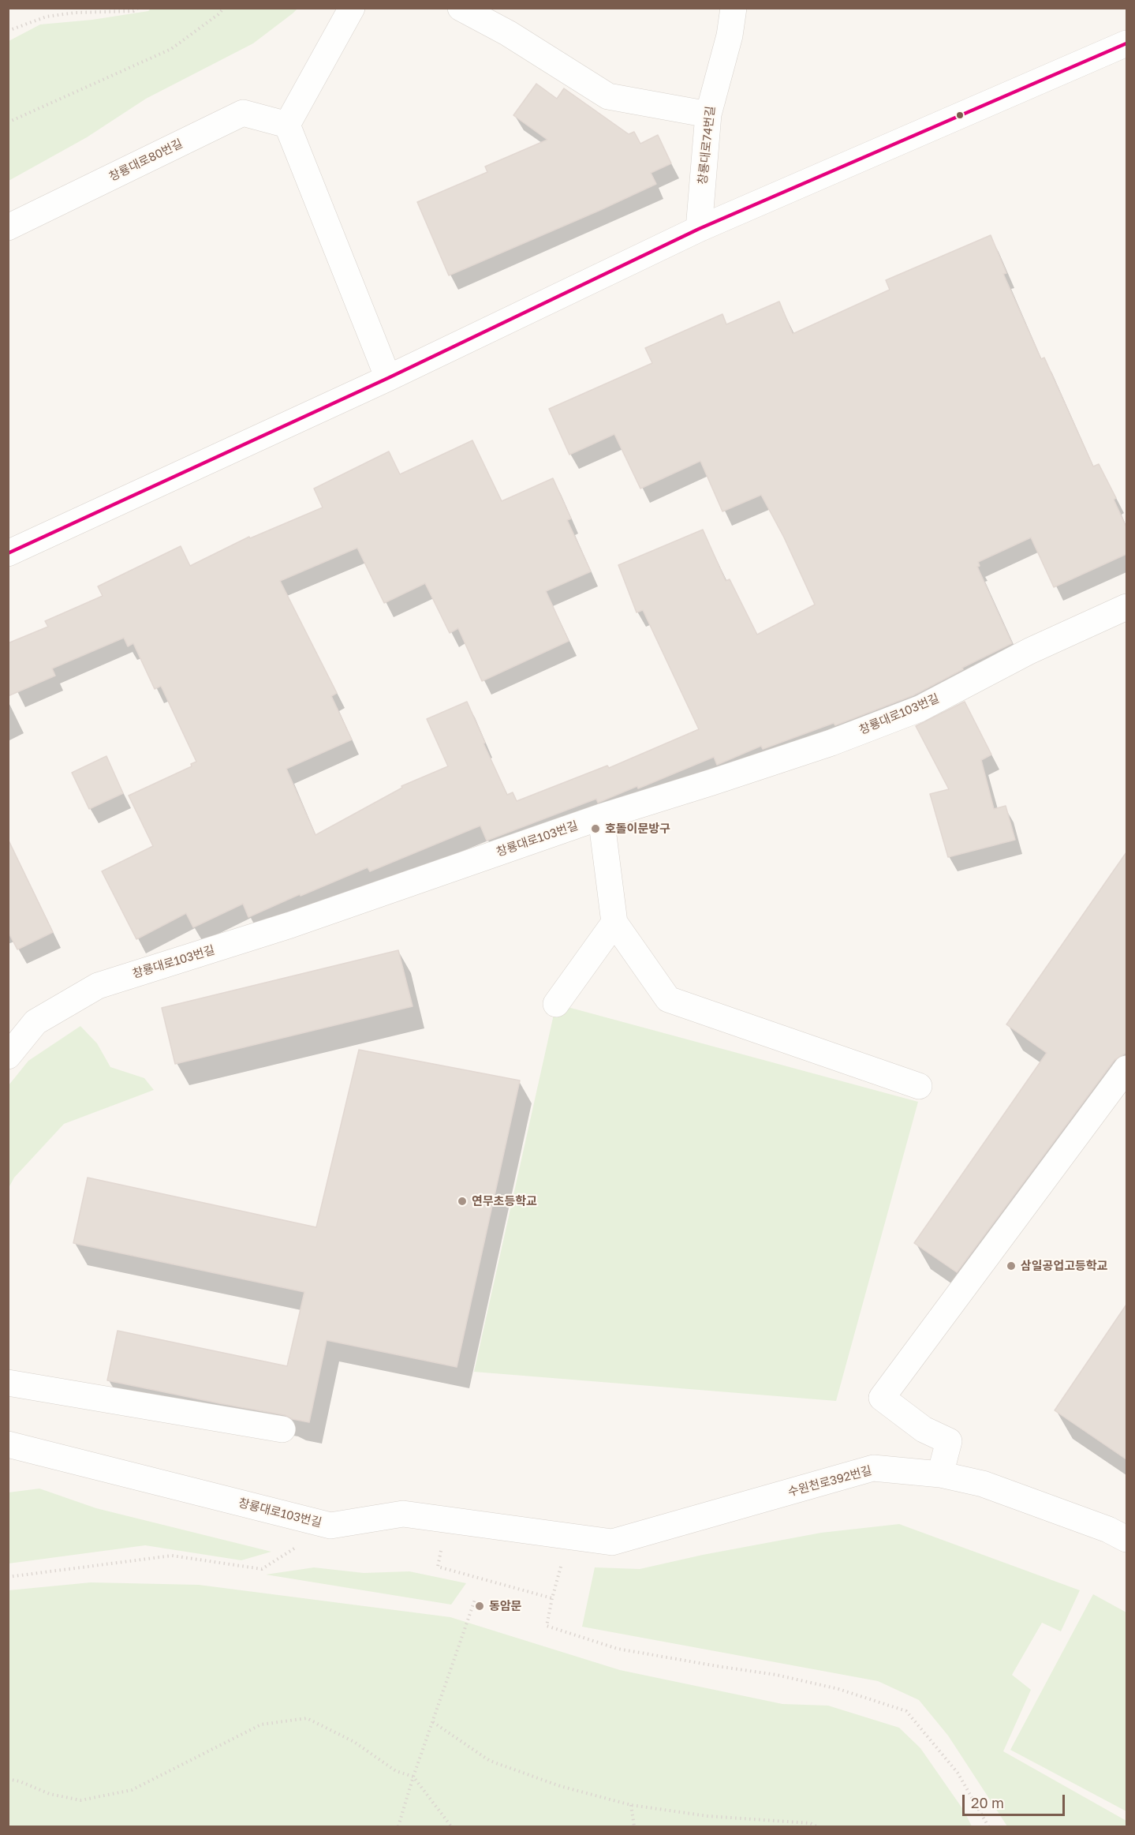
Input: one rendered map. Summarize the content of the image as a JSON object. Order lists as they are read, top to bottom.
{
  "streets": {
    "street": [
      "창룡대로74번길",
      "창룡대로80번길",
      "창룡대로103번길",
      "수원천로392번길"
    ]
  },
  "crossings": [
    ["창룡대로103번길", "수원천로392번길"]
  ],
  "places": [
    "호돌이문방구",
    "연무초등학교",
    "삼일공업고등학교",
    "동암문"
  ],
  "scale_bar": "20 m"
}
